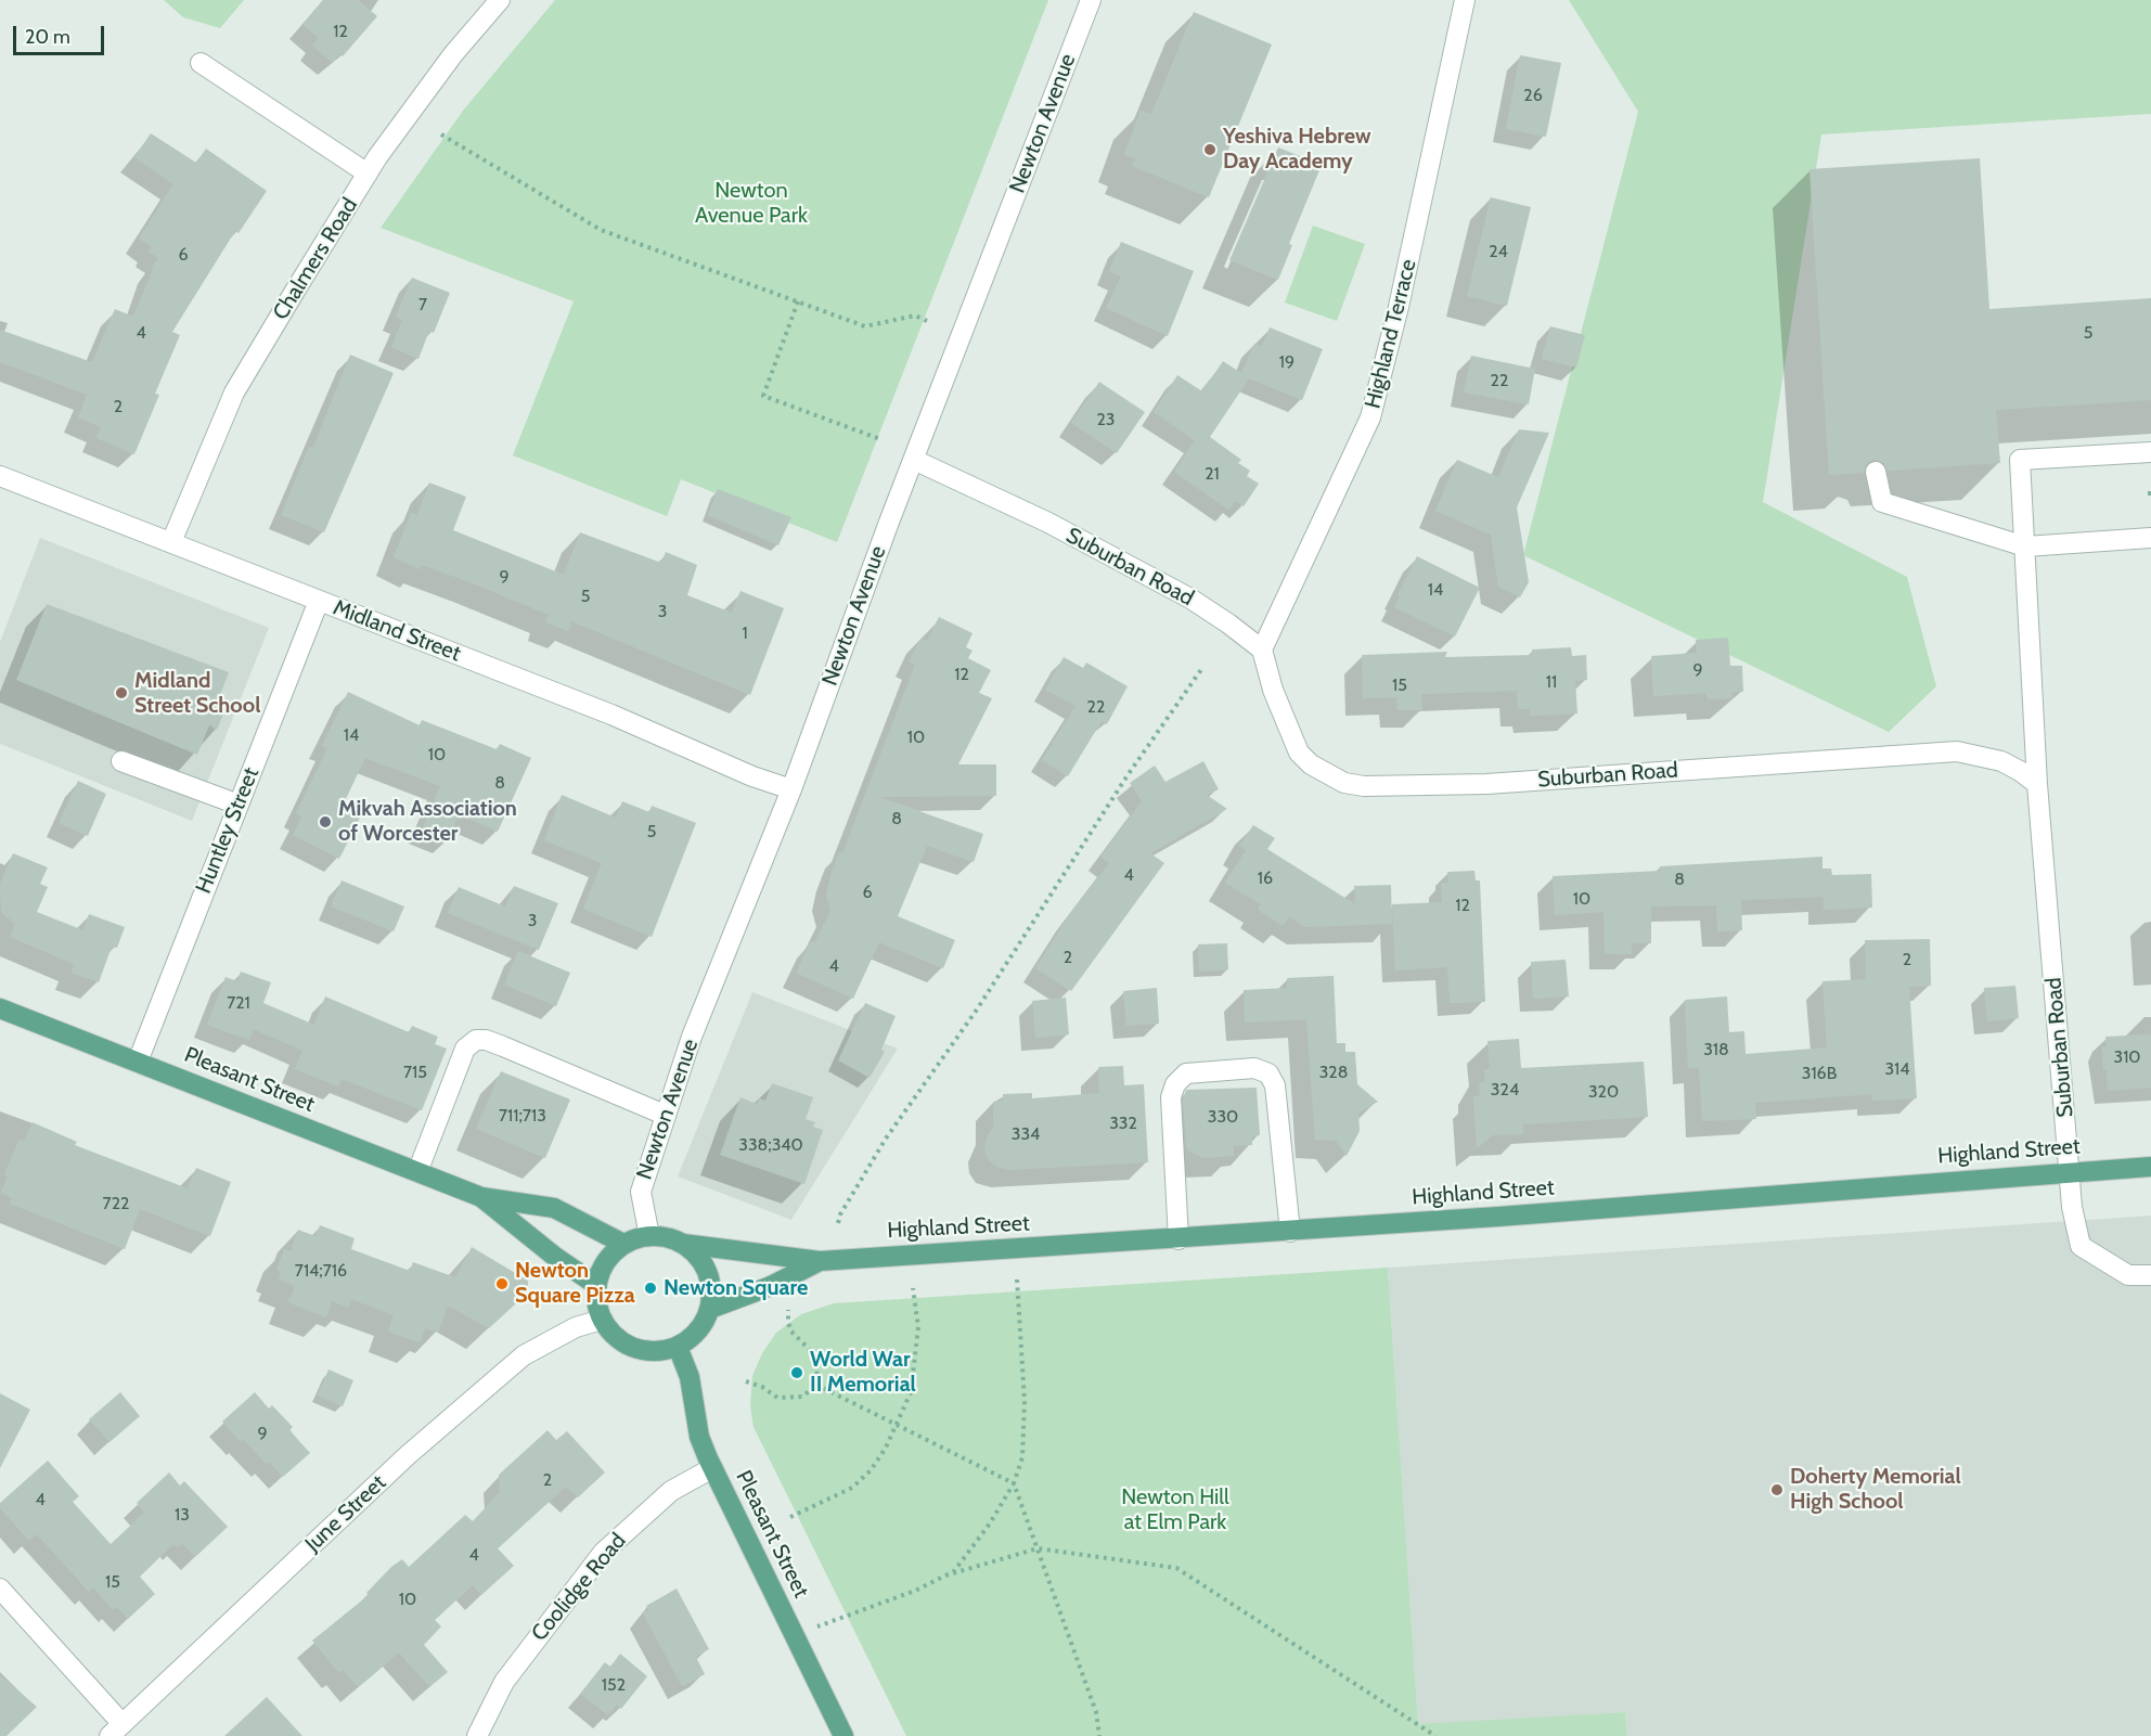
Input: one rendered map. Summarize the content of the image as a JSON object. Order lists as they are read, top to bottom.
{
  "streets": {
    "main road": ["Pleasant Street", "Highland Street"],
    "street": [
      "Newton Avenue",
      "Chalmers Road",
      "Highland Terrace",
      "Suburban Road",
      "Midland Street",
      "Huntley Street",
      "June Street",
      "Coolidge Road"
    ]
  },
  "crossings": [
    ["Newton Avenue", "Suburban Road"],
    ["Newton Avenue", "Midland Street"],
    ["Newton Avenue", "Pleasant Street"],
    ["Newton Avenue", "Highland Street"],
    ["Newton Avenue", "June Street"],
    ["Chalmers Road", "Midland Street"],
    ["Highland Terrace", "Suburban Road"],
    ["Suburban Road", "Highland Street"],
    ["Midland Street", "Huntley Street"],
    ["Huntley Street", "Pleasant Street"],
    ["Pleasant Street", "Highland Street"],
    ["Pleasant Street", "June Street"],
    ["Pleasant Street", "Coolidge Road"],
    ["Highland Street", "June Street"]
  ],
  "parks": ["Newton Avenue Park", "Newton Hill at Elm Park"],
  "places": [
    "Yeshiva Hebrew Day Academy",
    "Midland Street School",
    "Mikvah Association of Worcester",
    "Newton Square Pizza",
    "Newton Square",
    "World War II Memorial",
    "Doherty Memorial High School"
  ],
  "house_numbers": [
    "12",
    "26",
    "24",
    "6",
    "7",
    "4",
    "5",
    "19",
    "22",
    "2",
    "23",
    "21",
    "9",
    "14",
    "5",
    "3",
    "1",
    "9",
    "12",
    "11",
    "15",
    "22",
    "14",
    "10",
    "10",
    "8",
    "8",
    "5",
    "4",
    "16",
    "8",
    "6",
    "10",
    "12",
    "3",
    "2",
    "2",
    "4",
    "721",
    "318",
    "310",
    "314",
    "715",
    "328",
    "316B",
    "324",
    "320",
    "711;713",
    "330",
    "332",
    "334",
    "338;340",
    "722",
    "714;716",
    "9",
    "2",
    "4",
    "13",
    "4",
    "15",
    "10",
    "152"
  ],
  "scale_bar": "20 m"
}
